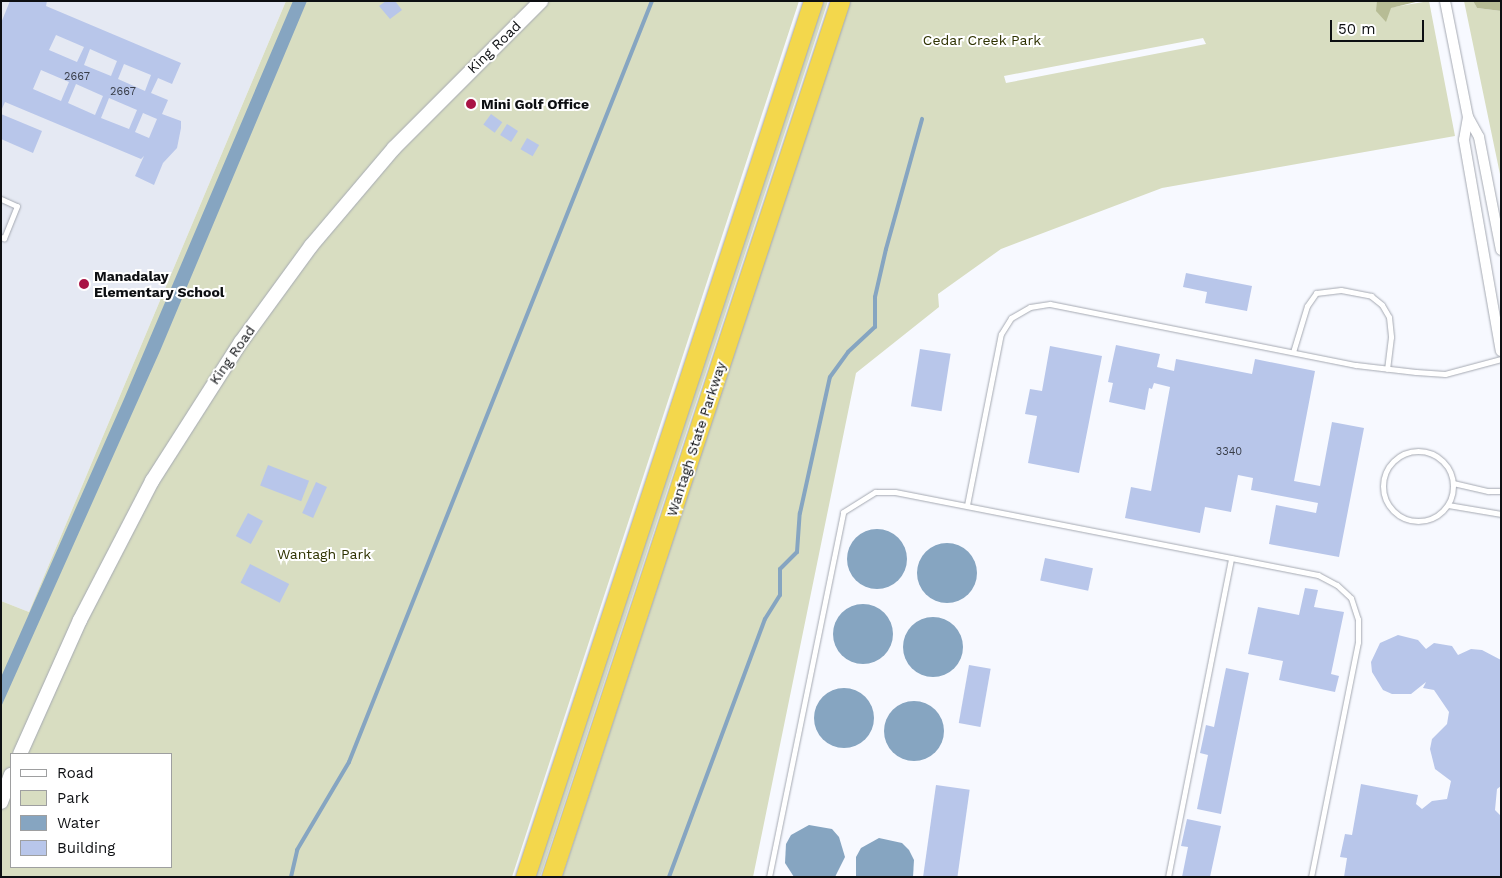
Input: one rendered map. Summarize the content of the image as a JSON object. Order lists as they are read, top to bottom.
{
  "streets": {
    "highway": ["Wantagh State Parkway"],
    "street": ["King Road"]
  },
  "parks": ["Cedar Creek Park", "Wantagh Park"],
  "places": ["Mini Golf Office", "Manadalay Elementary School"],
  "house_numbers": ["2667", "2667", "3340"],
  "legend": [
    "Road",
    "Park",
    "Water",
    "Building"
  ],
  "scale_bar": "50 m"
}
